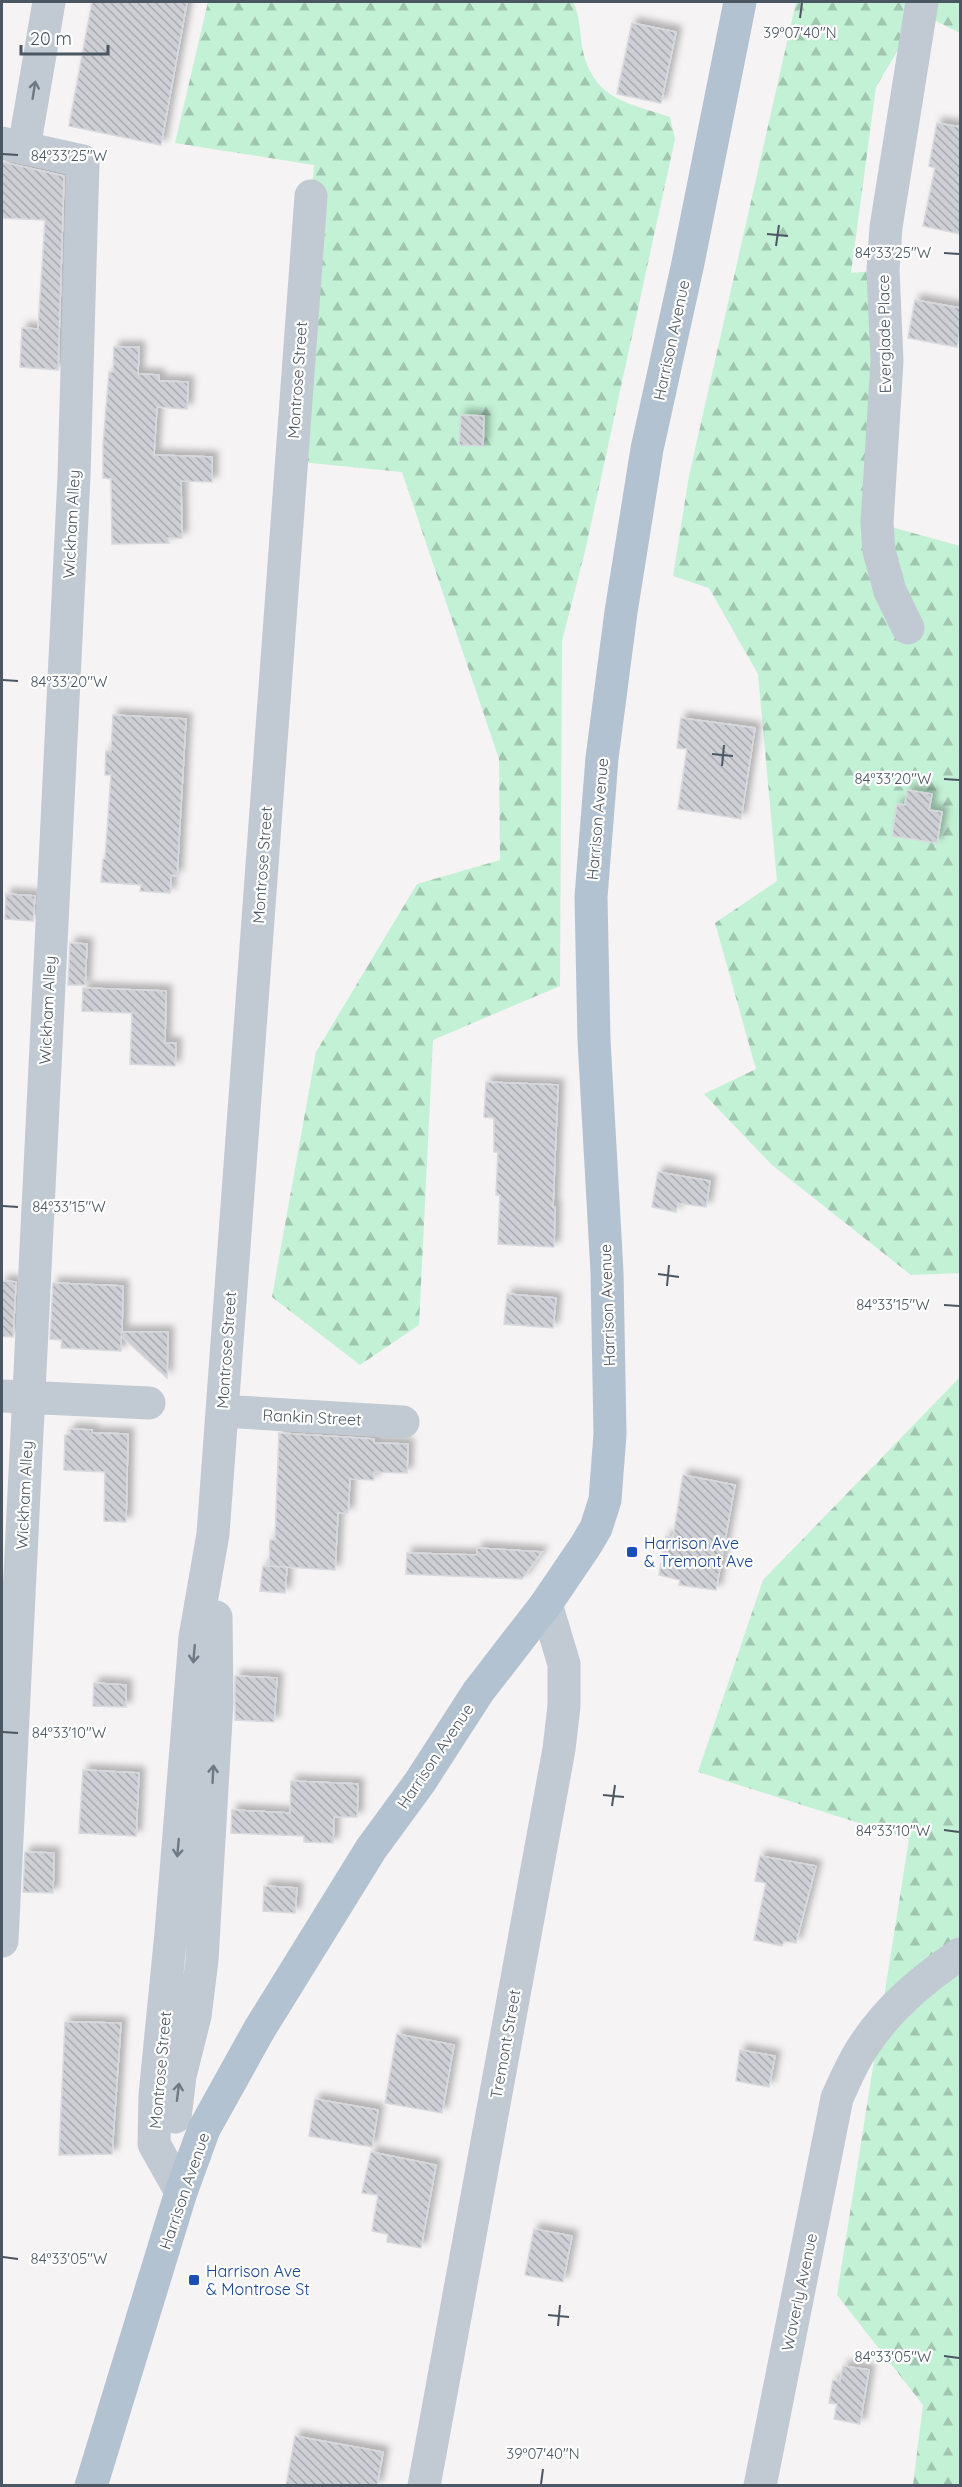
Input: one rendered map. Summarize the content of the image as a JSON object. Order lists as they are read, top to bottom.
{
  "streets": {
    "main road": ["Harrison Avenue"],
    "street": [
      "Everglade Place",
      "Montrose Street",
      "Wickham Alley",
      "Rankin Street",
      "Tremont Street",
      "Waverly Avenue"
    ]
  },
  "crossings": [
    ["Harrison Avenue", "Montrose Street"],
    ["Harrison Avenue", "Tremont Street"],
    ["Montrose Street", "Rankin Street"]
  ],
  "places": {
    "transit": ["Harrison Ave & Tremont Ave", "Harrison Ave & Montrose St"]
  },
  "scale_bar": "20 m",
  "coordinates": [
    "39°07'40\"N",
    "84°33'25\"W",
    "84°33'20\"W",
    "84°33'15\"W",
    "84°33'10\"W",
    "84°33'05\"W"
  ]
}
